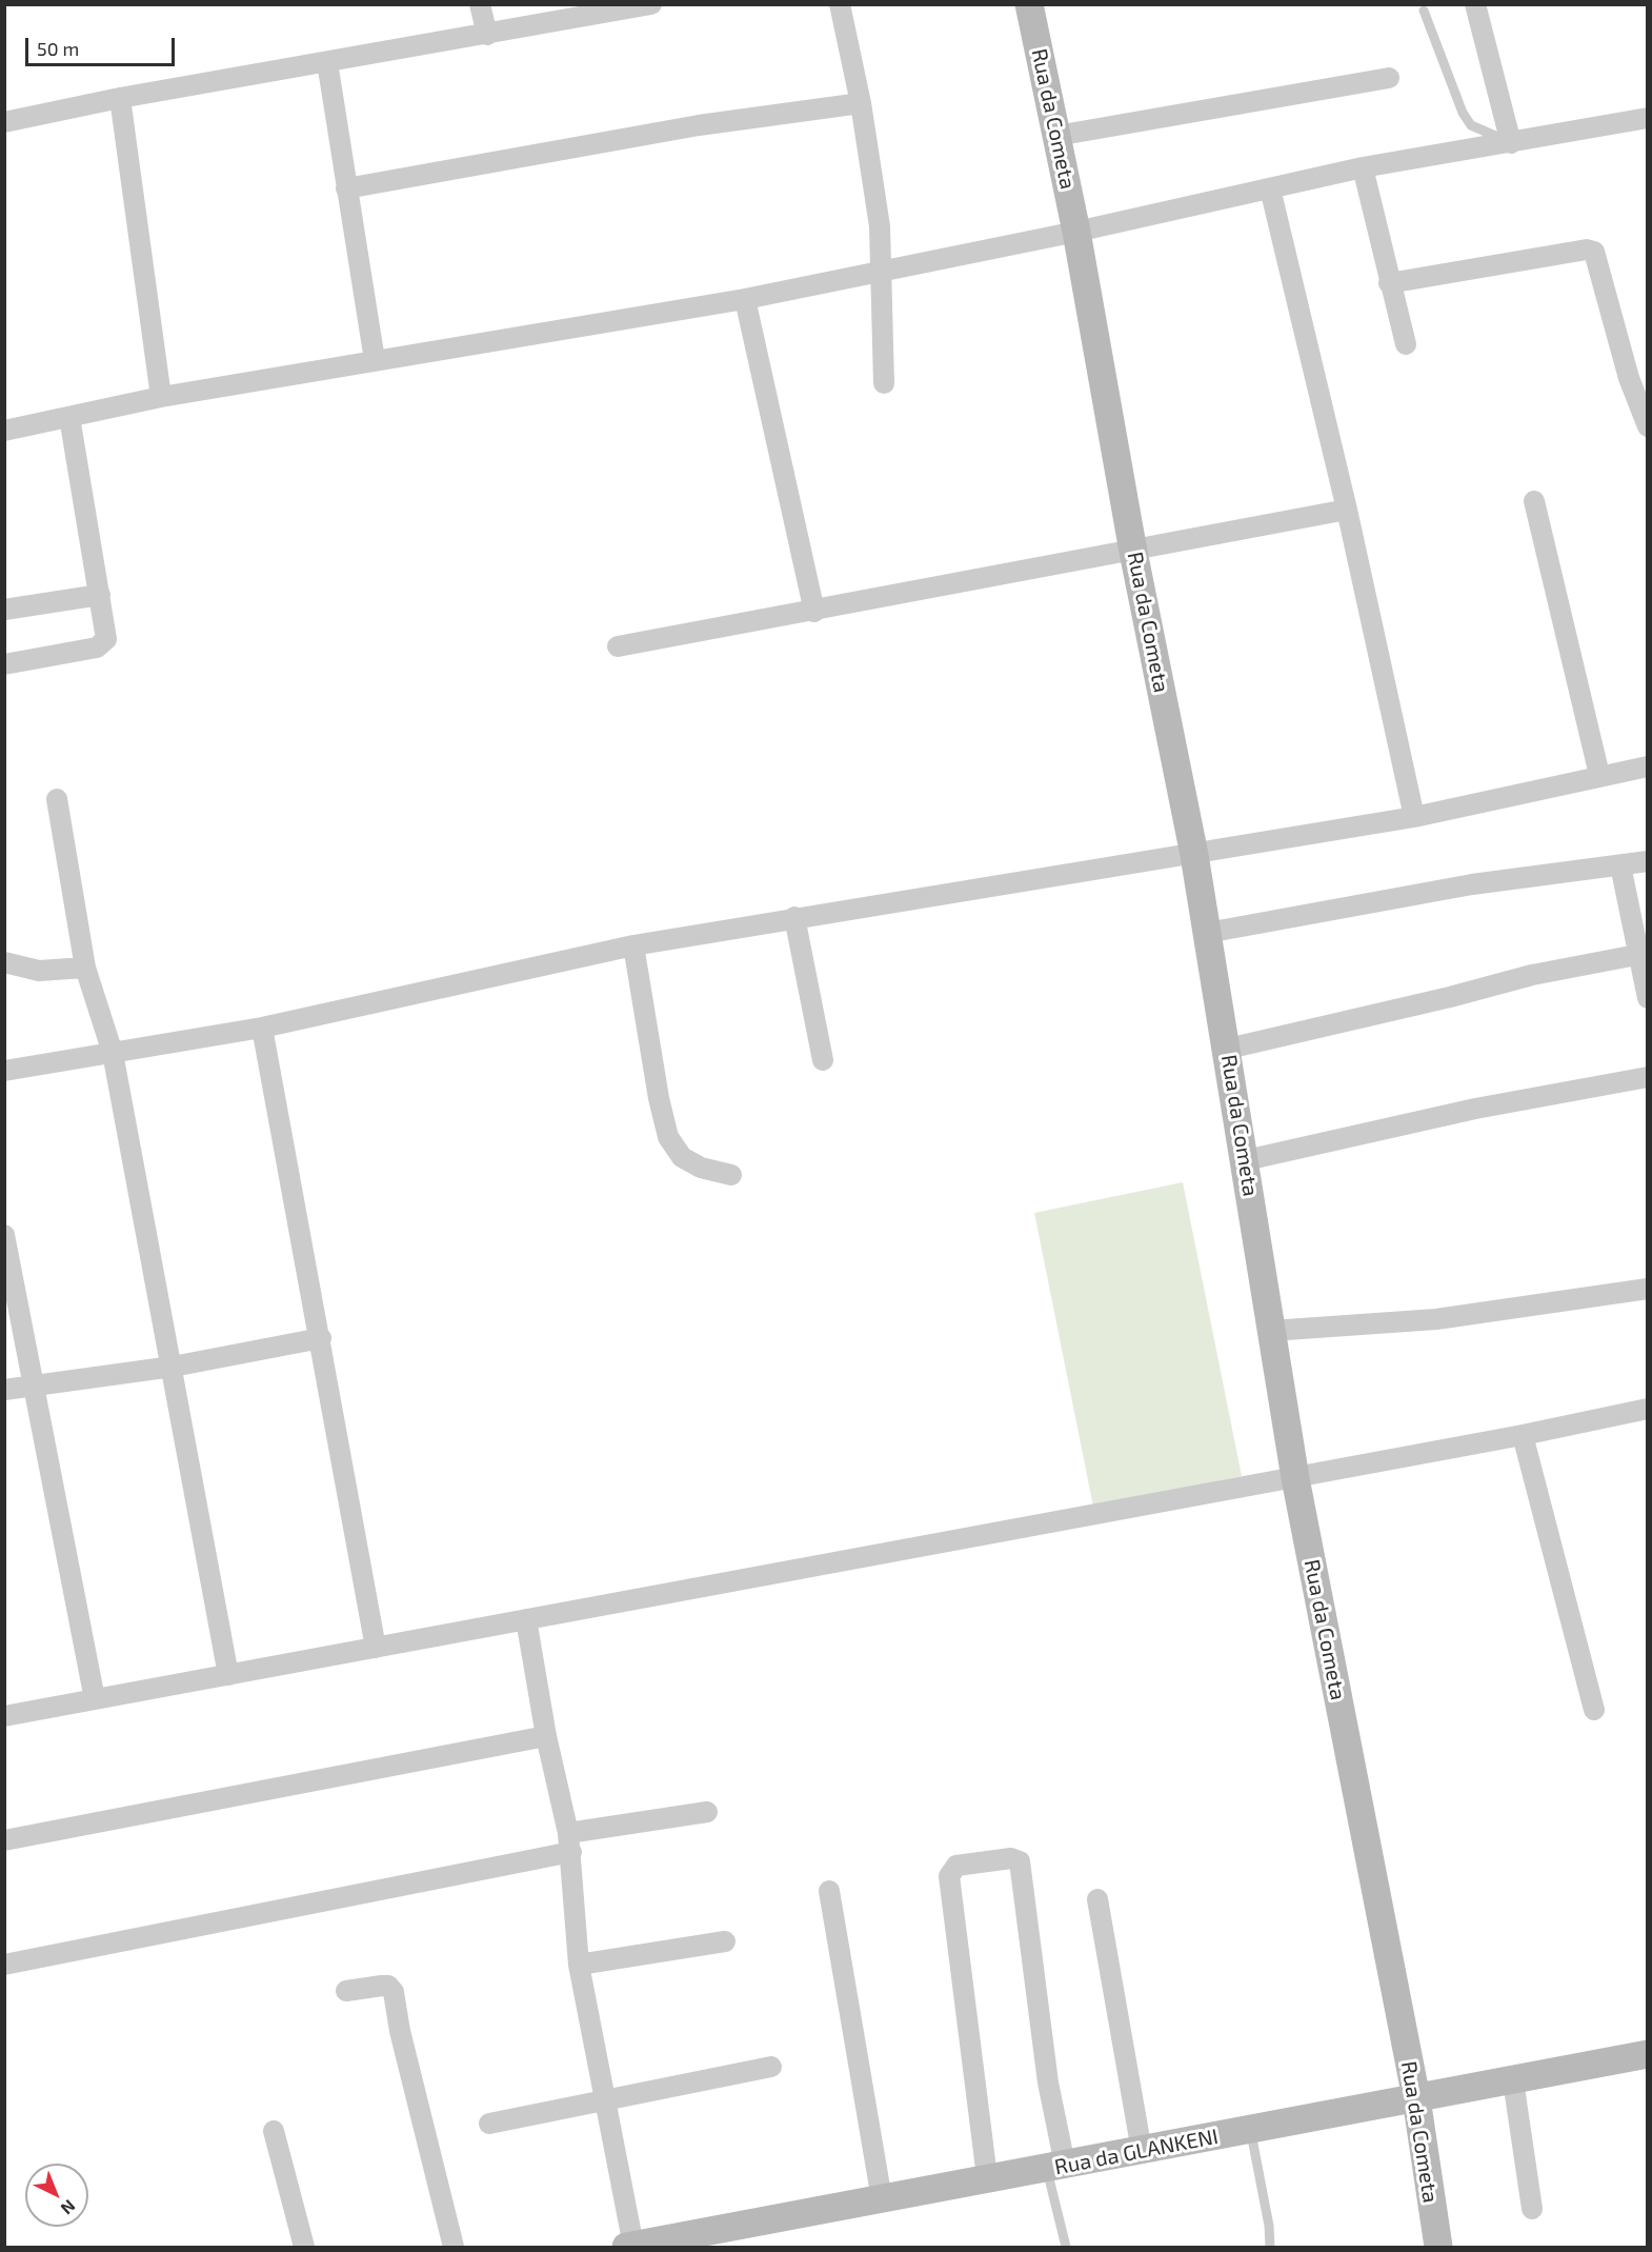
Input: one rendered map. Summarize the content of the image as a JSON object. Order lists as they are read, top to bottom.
{
  "streets": {
    "street": ["Rua da Cometa", "Rua da GLANKENI"]
  },
  "crossings": [
    ["Rua da Cometa", "Rua da GLANKENI"]
  ],
  "scale_bar": "50 m",
  "north": "bottom right"
}
